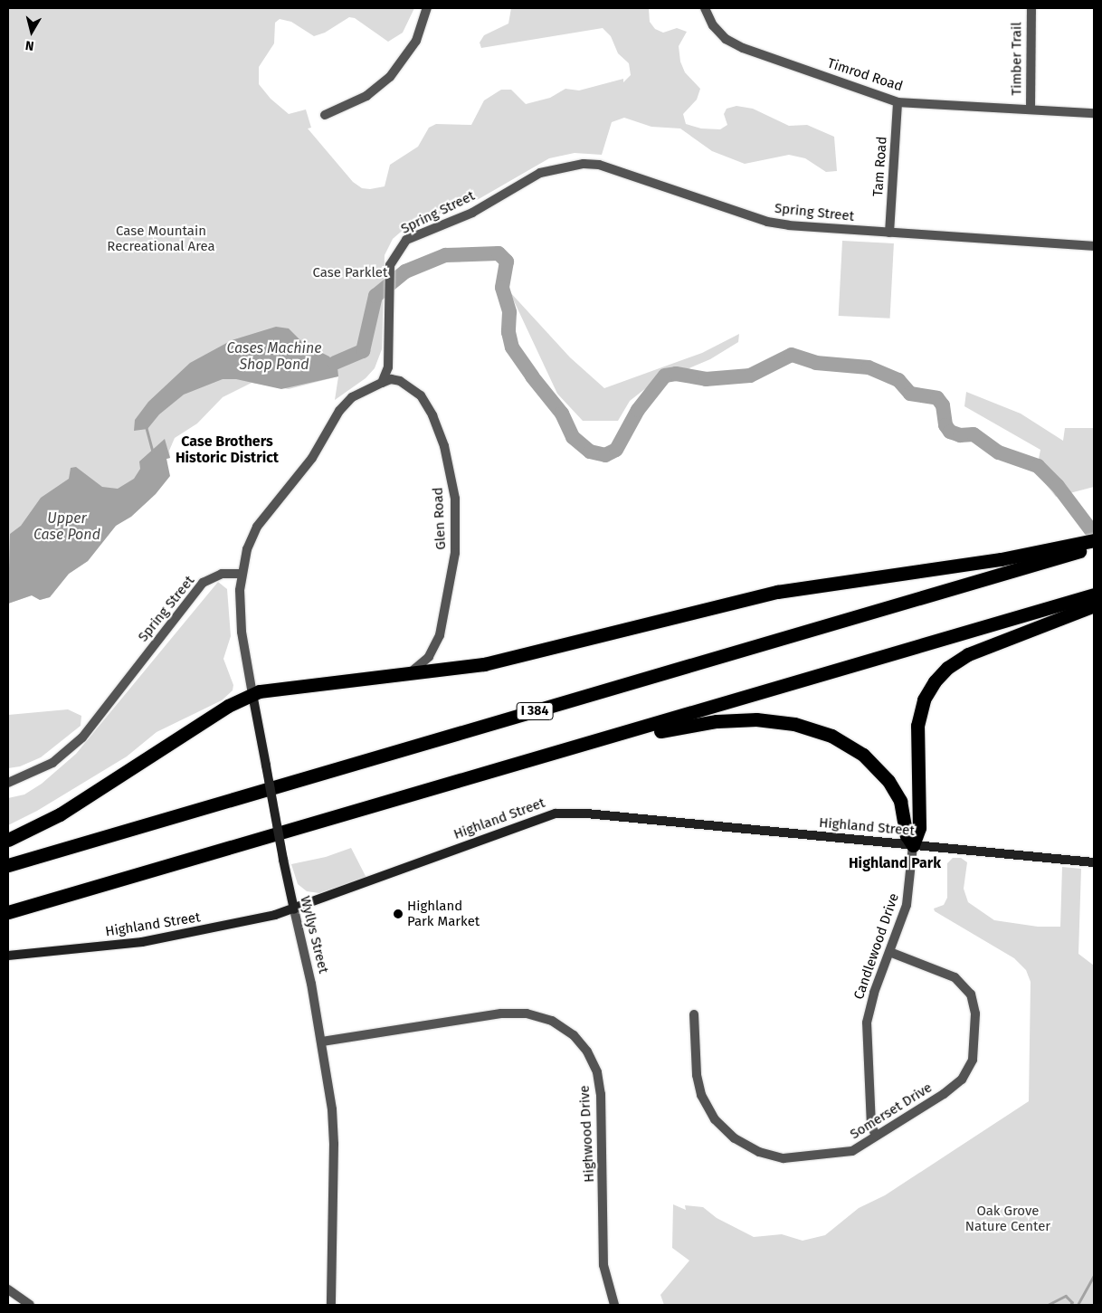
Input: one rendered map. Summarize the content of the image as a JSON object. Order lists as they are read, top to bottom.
{
  "streets": {
    "highway": ["I 384"],
    "main road": ["Highland Street", "Wyllys Street"],
    "street": [
      "Timber Trail",
      "Timrod Road",
      "Tam Road",
      "Spring Street",
      "Glen Road",
      "Candlewood Drive",
      "Somerset Drive",
      "Highwood Drive"
    ]
  },
  "crossings": [
    ["Timber Trail", "Timrod Road"],
    ["Timrod Road", "Tam Road"],
    ["Tam Road", "Spring Street"],
    ["Spring Street", "Glen Road"],
    ["Spring Street", "Wyllys Street"],
    ["Highland Street", "Wyllys Street"],
    ["Highland Street", "Candlewood Drive"],
    ["Wyllys Street", "Highwood Drive"],
    ["Candlewood Drive", "Somerset Drive"]
  ],
  "districts": ["Case Brothers Historic District", "Highland Park"],
  "water": ["Cases Machine Shop Pond", "Upper Case Pond"],
  "parks": ["Case Mountain Recreational Area", "Case Parklet", "Oak Grove Nature Center"],
  "places": ["Highland Park Market"],
  "north": "bottom"
}
